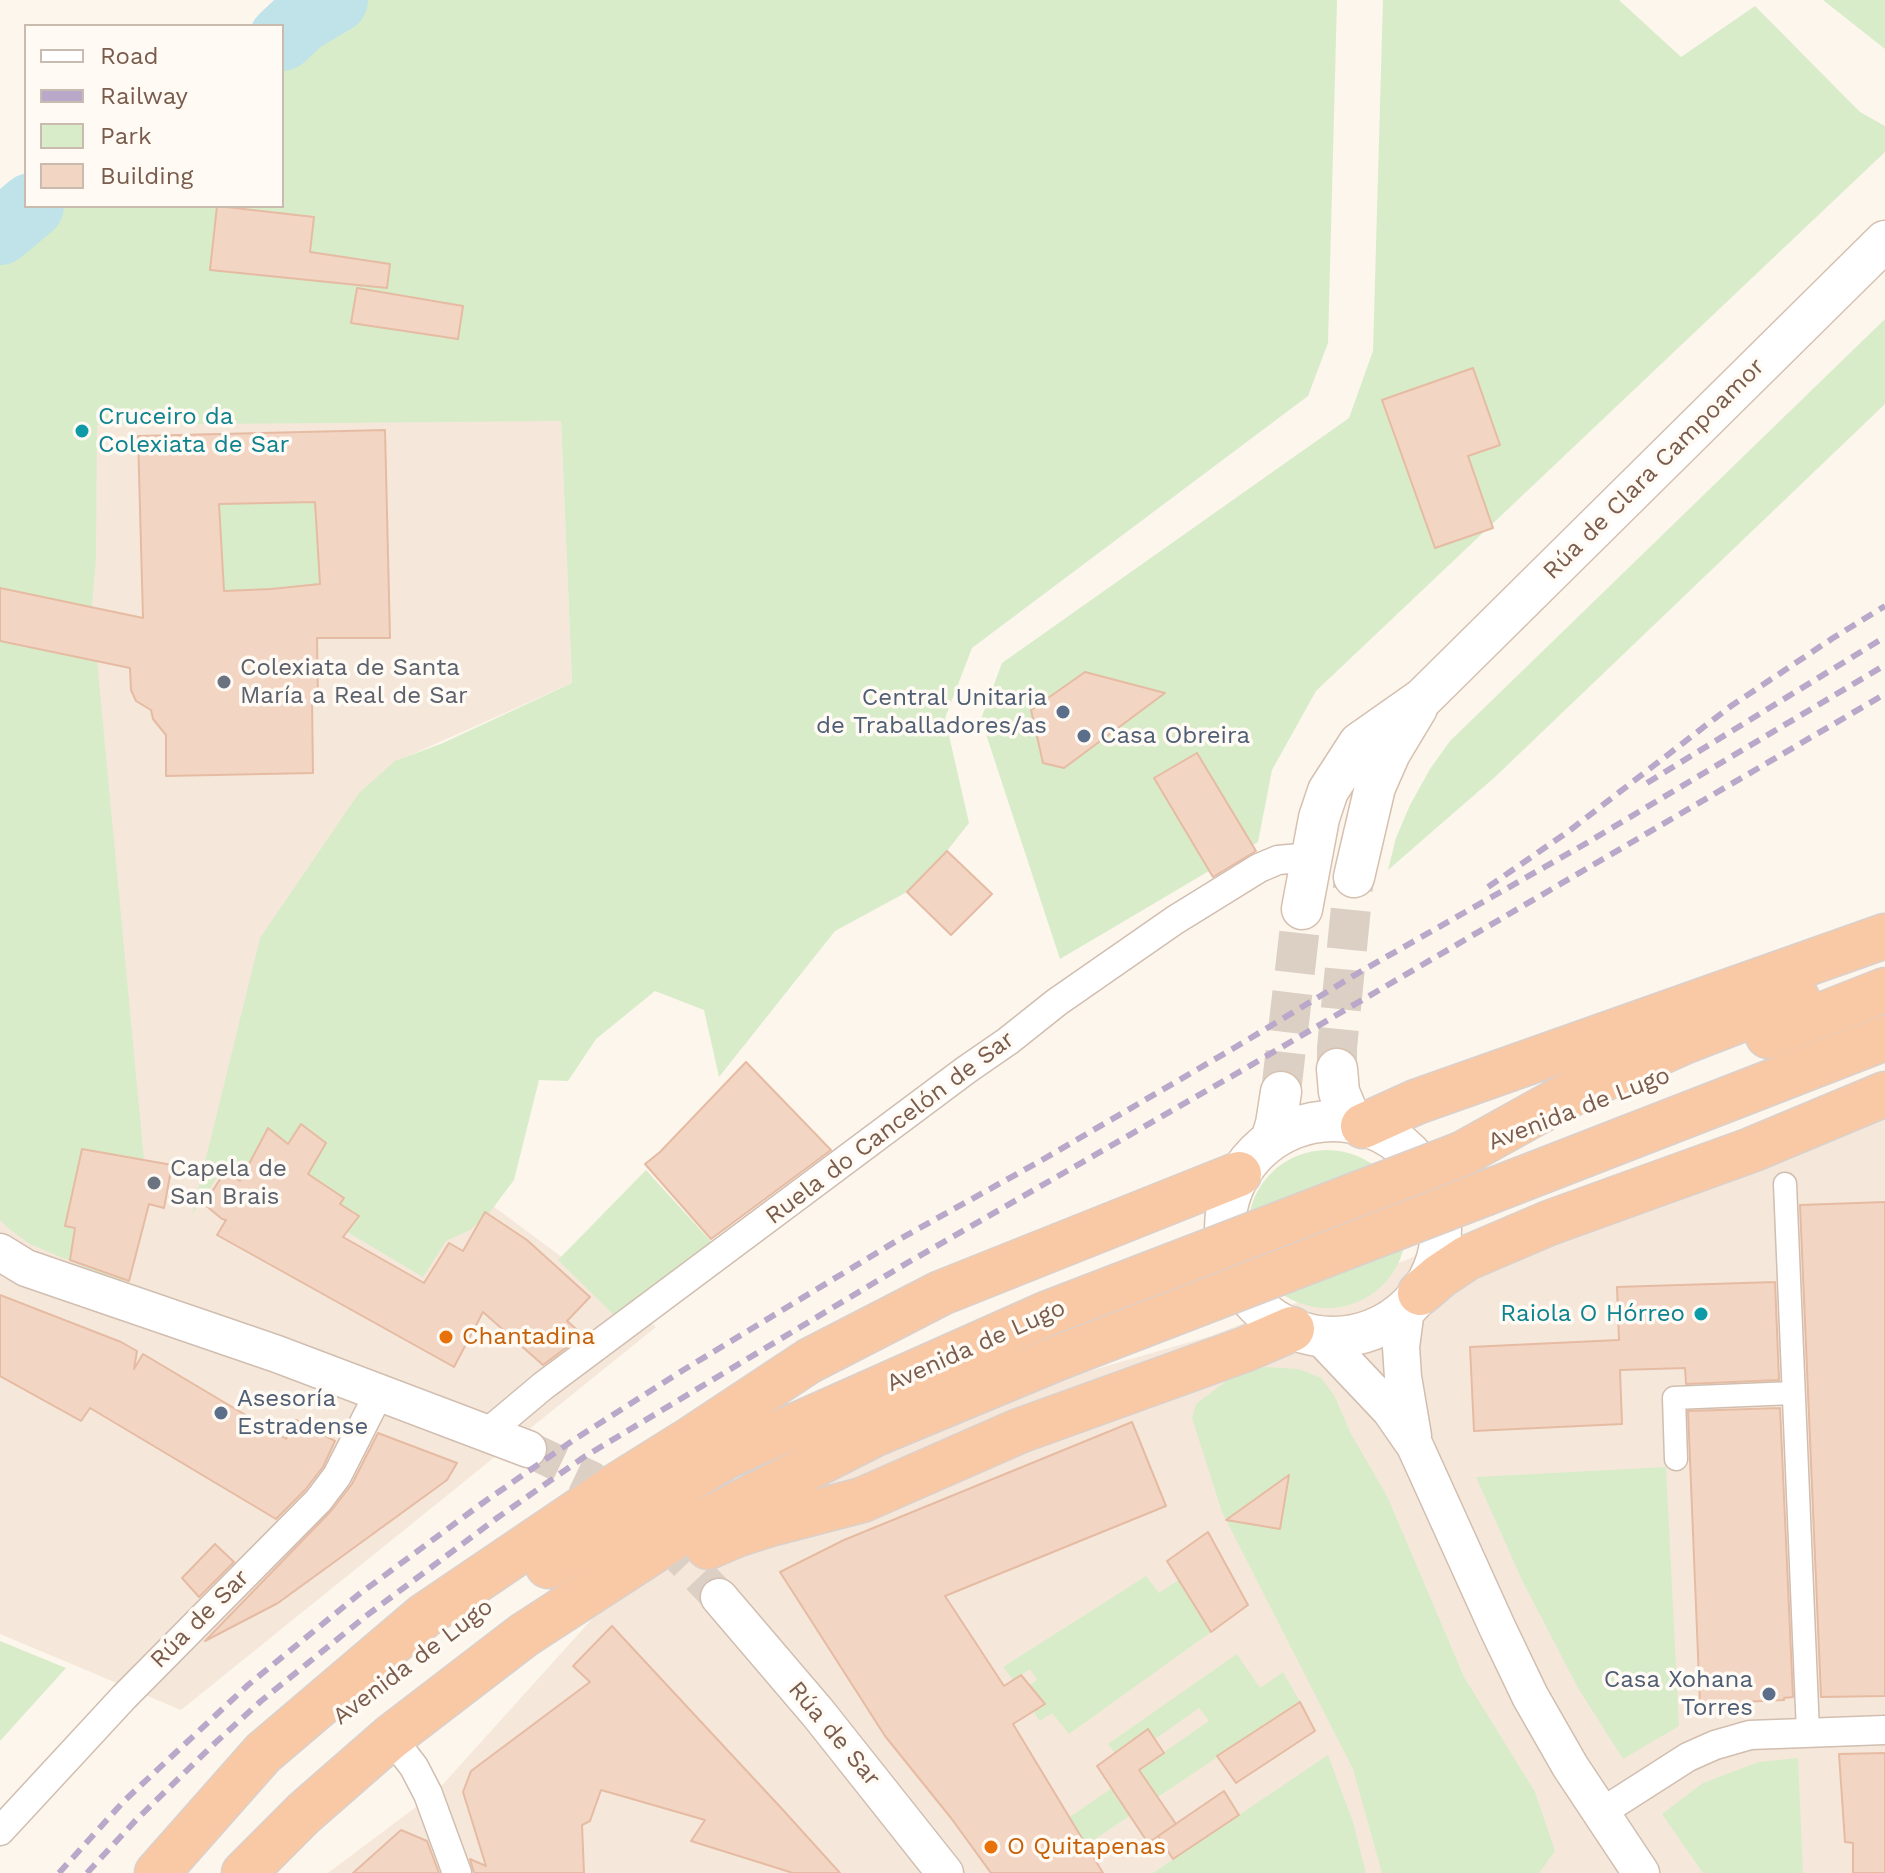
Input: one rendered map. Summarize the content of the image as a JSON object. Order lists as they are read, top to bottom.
{
  "streets": {
    "highway": ["Avenida de Lugo"],
    "main road": ["Rúa de Clara Campoamor"],
    "street": ["Ruela do Cancelón de Sar", "Rúa de Sar"]
  },
  "crossings": [
    ["Rúa de Clara Campoamor", "Ruela do Cancelón de Sar"]
  ],
  "places": [
    "Cruceiro da Colexiata de Sar",
    "Colexiata de Santa María a Real de Sar",
    "Central Unitaria de Traballadores/as",
    "Casa Obreira",
    "Capela de San Brais",
    "Raiola O Hórreo",
    "Chantadina",
    "Asesoría Estradense",
    "Casa Xohana Torres",
    "O Quitapenas"
  ],
  "legend": [
    "Road",
    "Railway",
    "Park",
    "Building"
  ]
}
